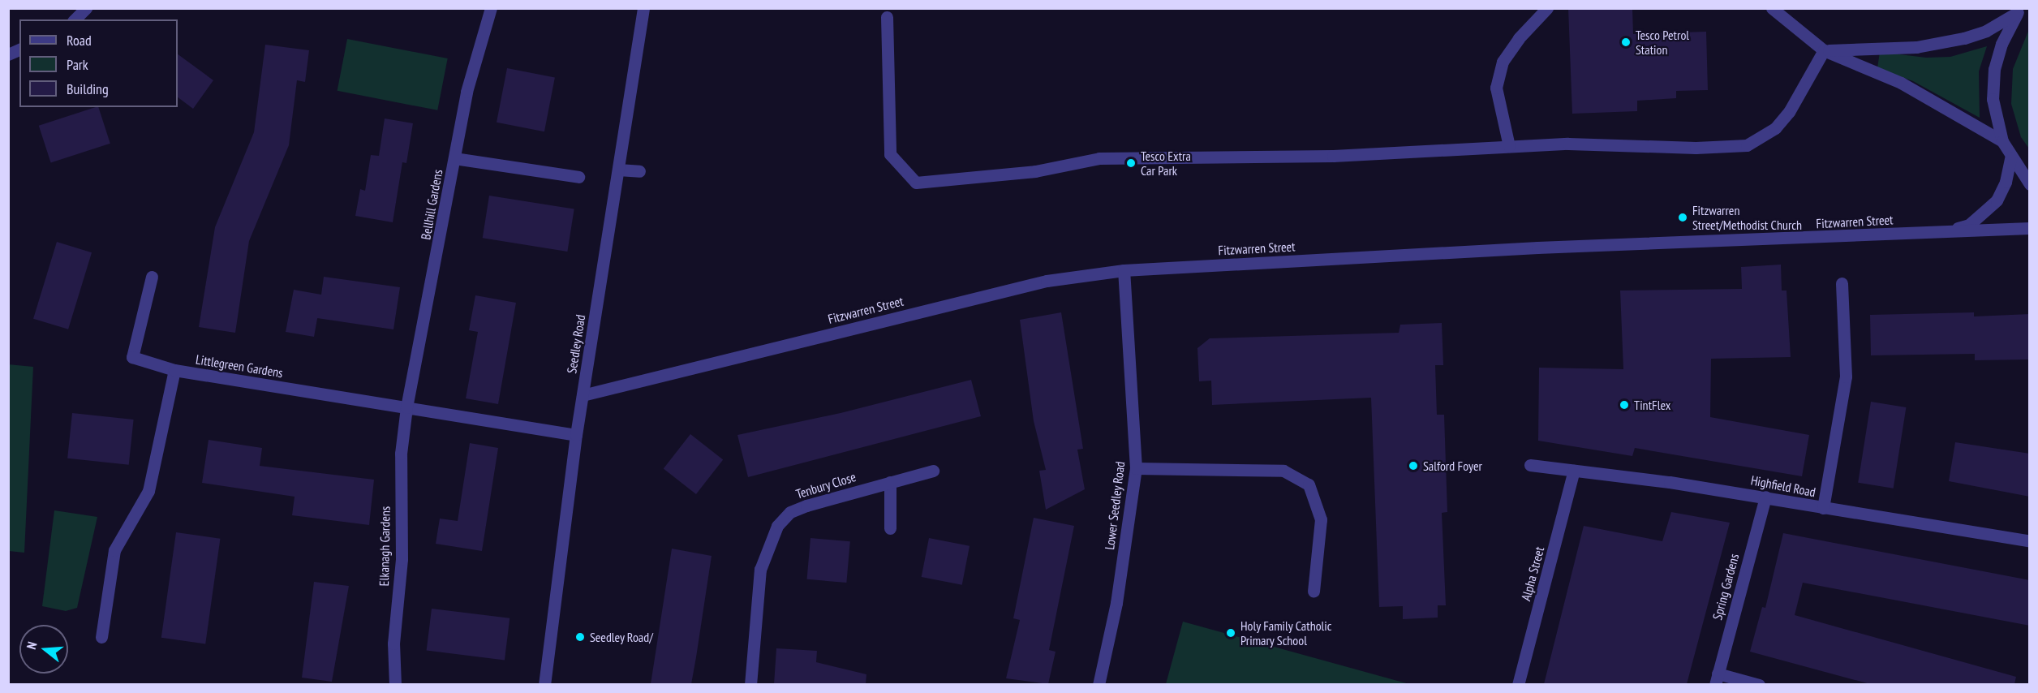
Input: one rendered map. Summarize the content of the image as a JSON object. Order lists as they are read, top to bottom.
{
  "streets": {
    "street": [
      "Bellhill Gardens",
      "Fitzwarren Street",
      "Seedley Road",
      "Littlegreen Gardens",
      "Tenbury Close",
      "Highfield Road",
      "Lower Seedley Road",
      "Elkanagh Gardens",
      "Alpha Street",
      "Spring Gardens"
    ]
  },
  "crossings": [
    ["Bellhill Gardens", "Littlegreen Gardens"],
    ["Bellhill Gardens", "Elkanagh Gardens"],
    ["Fitzwarren Street", "Seedley Road"],
    ["Fitzwarren Street", "Lower Seedley Road"],
    ["Seedley Road", "Littlegreen Gardens"],
    ["Littlegreen Gardens", "Elkanagh Gardens"],
    ["Highfield Road", "Alpha Street"],
    ["Highfield Road", "Spring Gardens"]
  ],
  "places": [
    "Tesco Petrol Station",
    "Tesco Extra Car Park",
    "Fitzwarren Street/Methodist Church",
    "TintFlex",
    "Salford Foyer",
    "Holy Family Catholic Primary School",
    "Seedley Road/"
  ],
  "legend": ["Road", "Park", "Building"],
  "north": "left"
}
